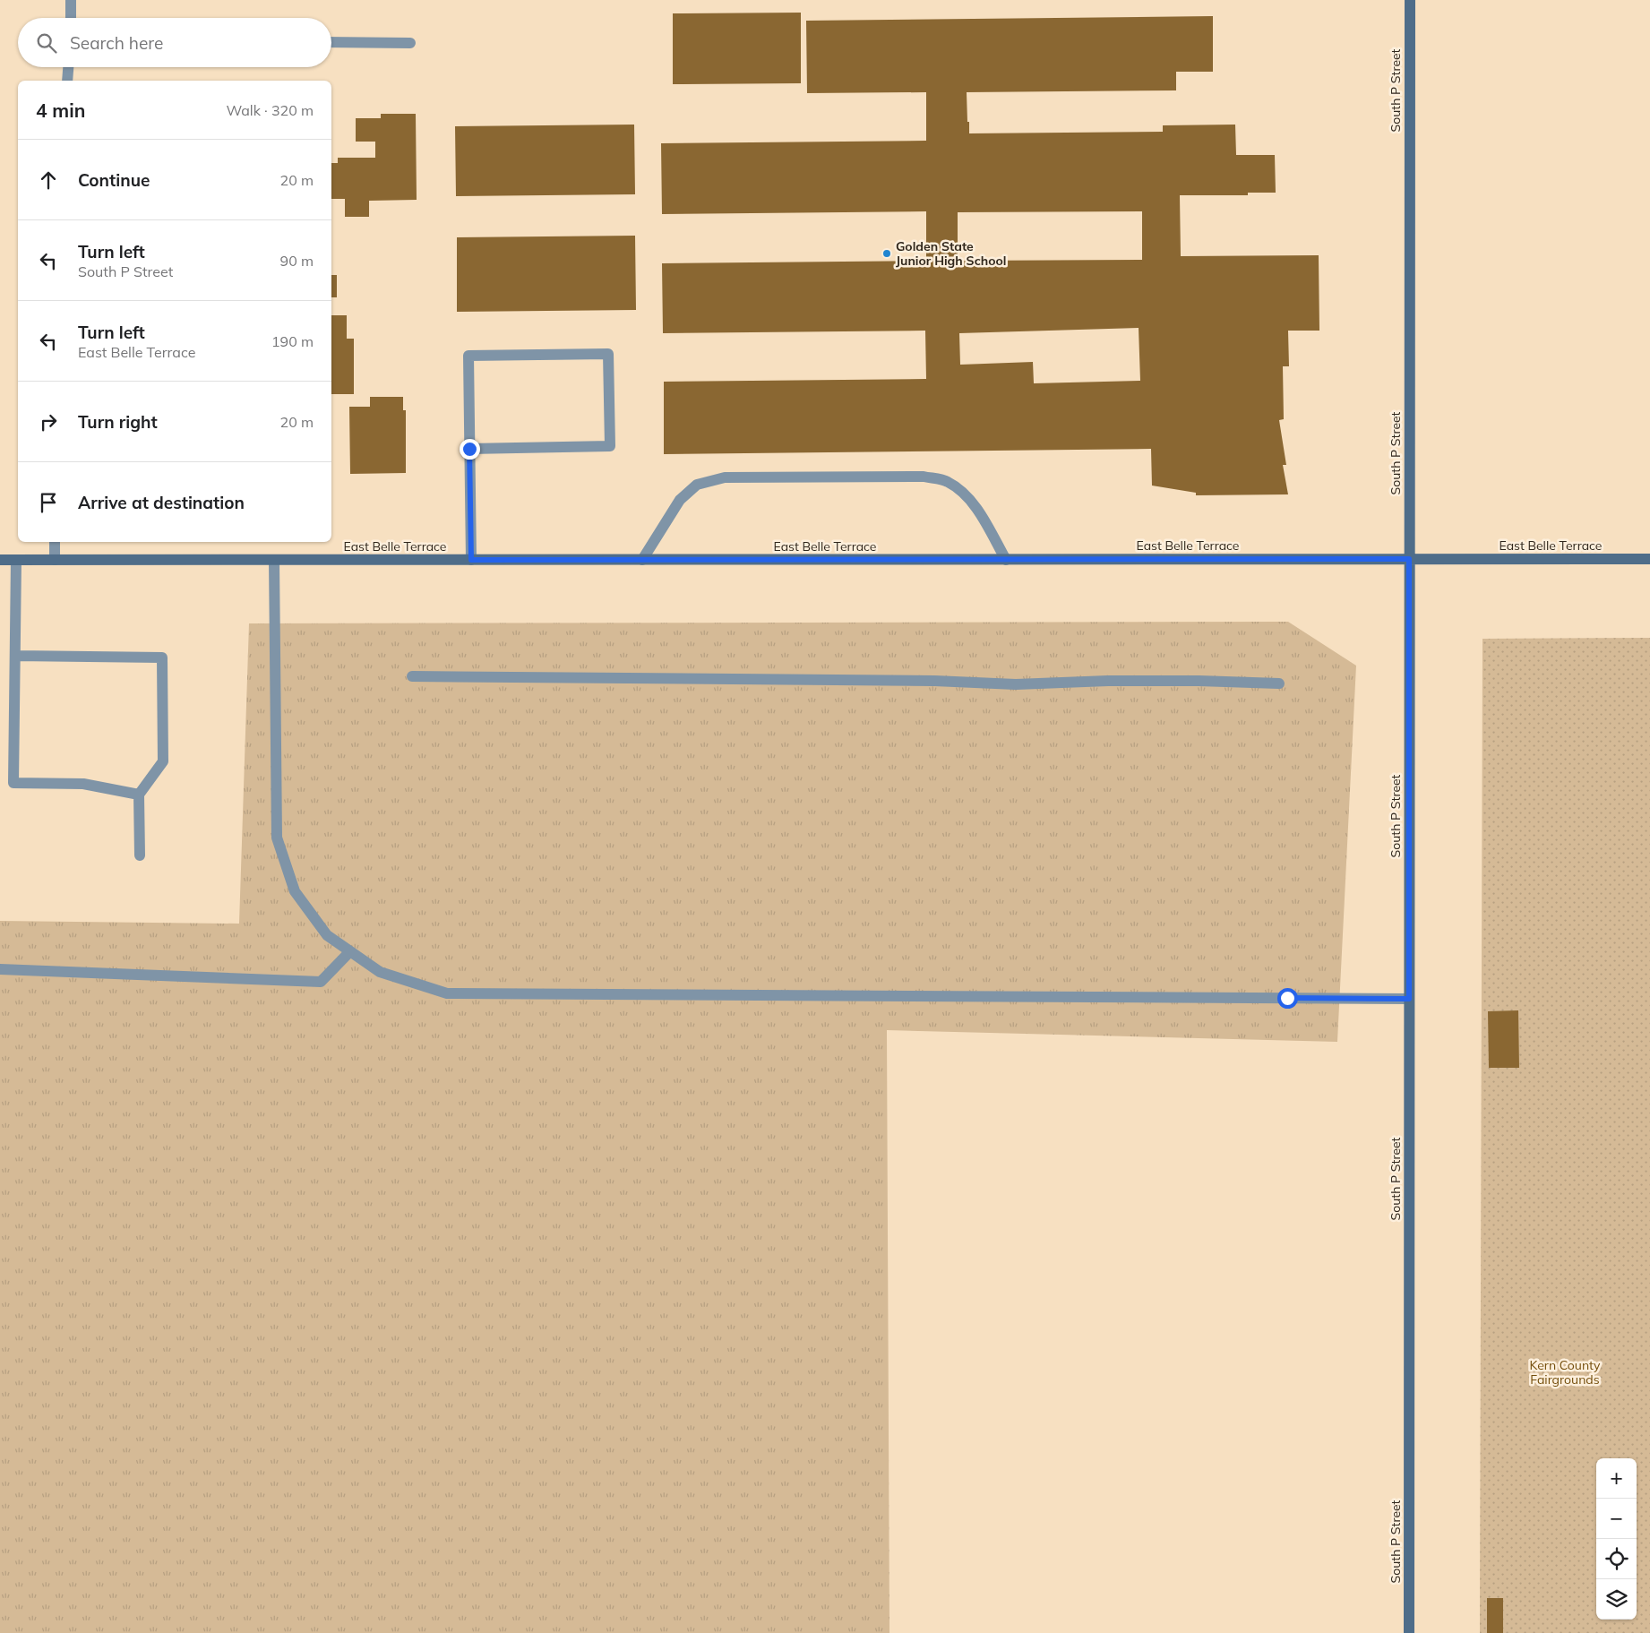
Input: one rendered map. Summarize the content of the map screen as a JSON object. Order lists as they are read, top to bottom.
{
  "streets": {
    "street": ["South P Street", "East Belle Terrace"]
  },
  "crossings": [
    ["South P Street", "East Belle Terrace"]
  ],
  "parks": ["Kern County Fairgrounds"],
  "places": ["Golden State Junior High School"],
  "page": {
    "search": "Search here",
    "heading": ["4 min", "Walk · 320 m"],
    "list": [
      ["Continue", "20 m"],
      ["Turn left", "South P Street", "90 m"],
      ["Turn left", "East Belle Terrace", "190 m"],
      ["Turn right", "20 m"],
      "Arrive at destination"
    ],
    "map_buttons": ["+", "−"]
  }
}
